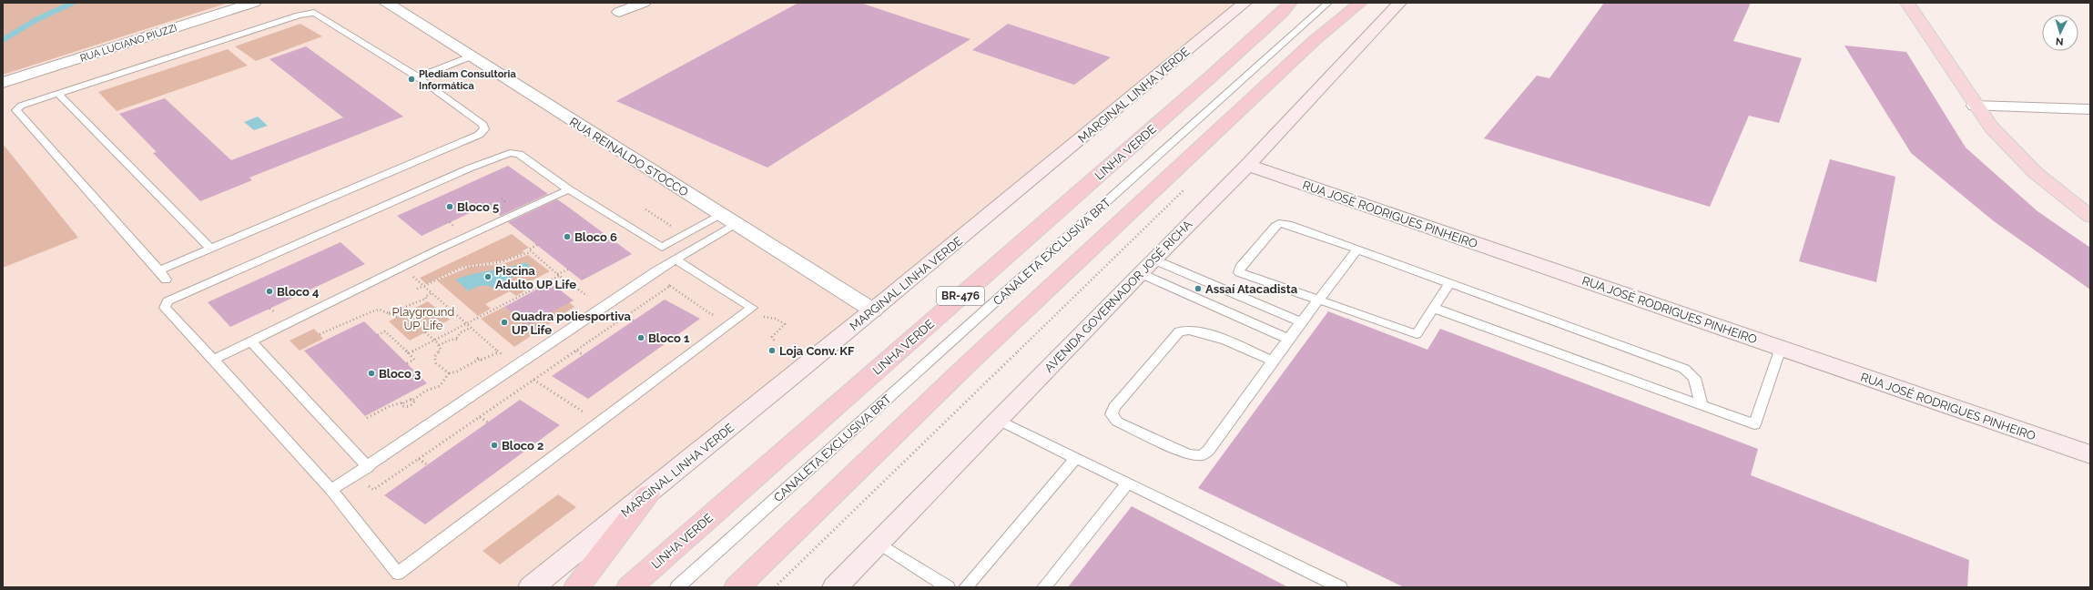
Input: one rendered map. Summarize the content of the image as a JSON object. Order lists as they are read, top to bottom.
{
  "streets": {
    "highway": ["LINHA VERDE", "BR-476"],
    "main road": ["MARGINAL LINHA VERDE", "RUA JOSÉ RODRIGUES PINHEIRO", "AVENIDA GOVERNADOR JOSÉ RICHA"],
    "street": ["RUA LUCIANO PIUZZI", "RUA REINALDO STOCCO"],
    "lane": ["CANALETA EXCLUSIVA BRT"]
  },
  "crossings": [
    ["MARGINAL LINHA VERDE", "RUA REINALDO STOCCO"],
    ["RUA JOSÉ RODRIGUES PINHEIRO", "AVENIDA GOVERNADOR JOSÉ RICHA"]
  ],
  "parks": ["Playground UP Life"],
  "places": [
    "Plediam Consultoria Informática",
    "Bloco 5",
    "Bloco 6",
    "Piscina Adulto UP Life",
    "Assaí Atacadista",
    "Bloco 4",
    "Quadra poliesportiva UP Life",
    "Bloco 1",
    "Loja Conv. KF",
    "Bloco 3",
    "Bloco 2"
  ],
  "north": "bottom"
}
